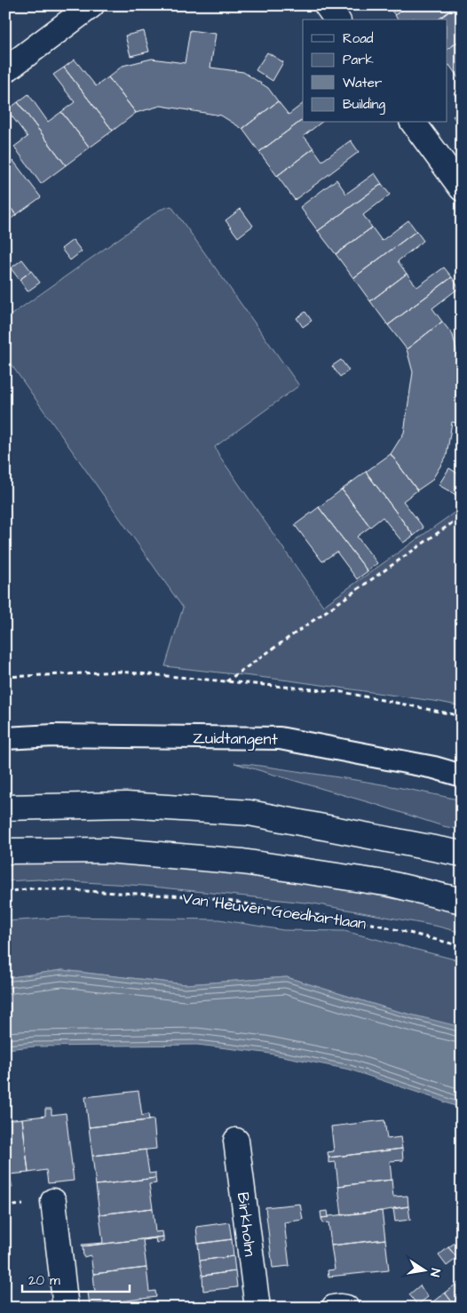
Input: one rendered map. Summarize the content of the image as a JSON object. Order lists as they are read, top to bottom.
{
  "streets": {
    "main road": ["Birkholm"],
    "lane": ["Zuidtangent"],
    "path": ["Van Heuven Goedhartlaan"]
  },
  "legend": [
    "Road",
    "Park",
    "Water",
    "Building"
  ],
  "scale_bar": "20 m",
  "north": "right"
}
